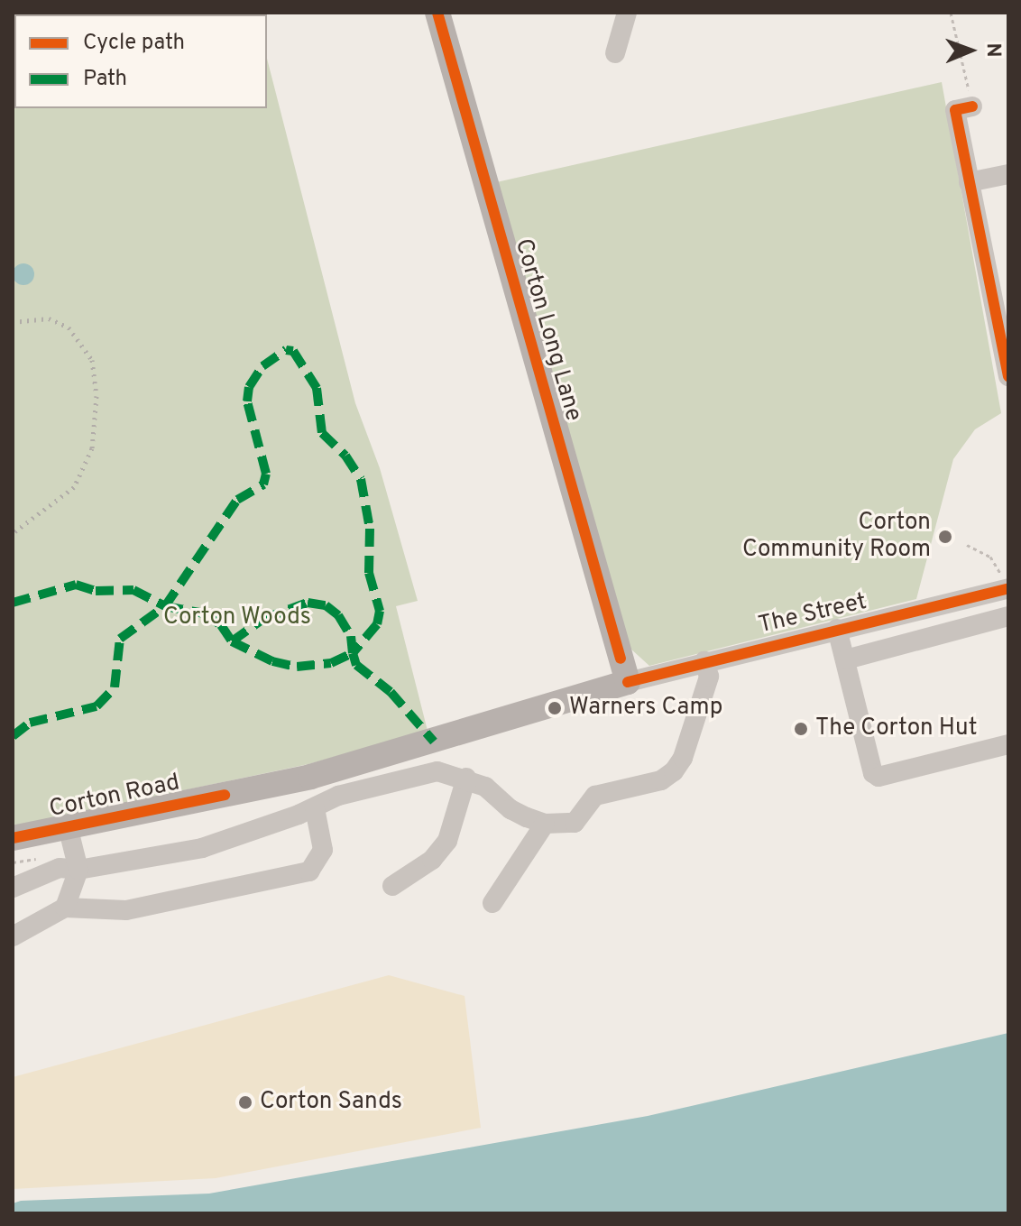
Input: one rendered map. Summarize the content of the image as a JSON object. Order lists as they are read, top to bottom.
{
  "streets": {
    "main road": ["Corton Long Lane", "The Street", "Corton Road"]
  },
  "crossings": [
    ["Corton Long Lane", "The Street"],
    ["The Street", "Corton Road"]
  ],
  "parks": ["Corton Woods"],
  "places": [
    "Corton Community Room",
    "Warners Camp",
    "The Corton Hut",
    "Corton Sands"
  ],
  "legend": ["Cycle path", "Path"],
  "north": "right"
}
